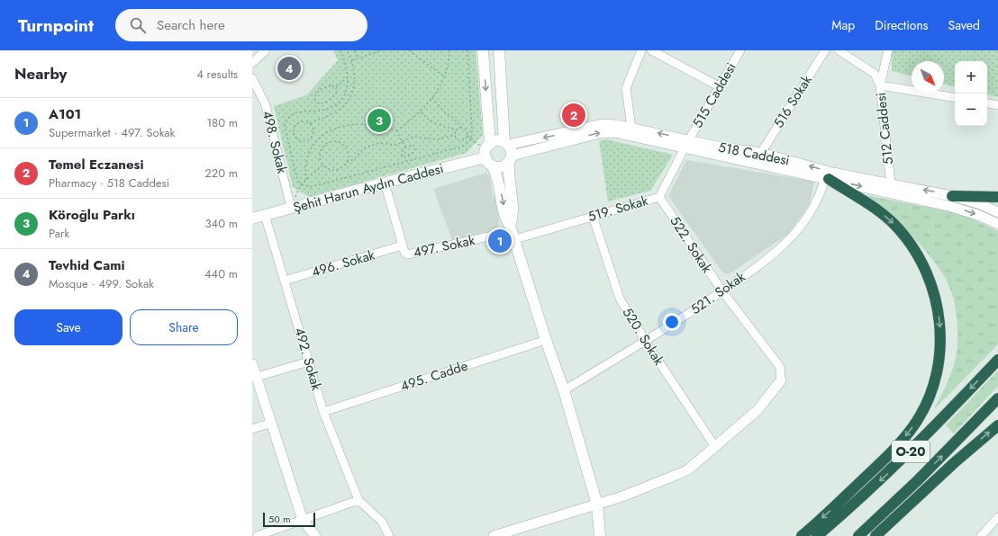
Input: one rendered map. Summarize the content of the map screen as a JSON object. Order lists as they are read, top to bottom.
{
  "streets": {
    "highway": ["O-20"],
    "main road": ["Şehit Harun Aydın Caddesi"],
    "street": [
      "515 Caddesi",
      "516 Sokak",
      "512 Caddesi",
      "498. Sokak",
      "518 Caddesi",
      "519. Sokak",
      "522. Sokak",
      "497. Sokak",
      "496. Sokak",
      "521. Sokak",
      "520. Sokak",
      "492. Sokak",
      "495. Cadde"
    ]
  },
  "crossings": [
    ["515 Caddesi", "518 Caddesi"],
    ["515 Caddesi", "519. Sokak"],
    ["516 Sokak", "518 Caddesi"],
    ["512 Caddesi", "518 Caddesi"],
    ["498. Sokak", "Şehit Harun Aydın Caddesi"],
    ["518 Caddesi", "Şehit Harun Aydın Caddesi"],
    ["518 Caddesi", "519. Sokak"],
    ["518 Caddesi", "521. Sokak"],
    ["Şehit Harun Aydın Caddesi", "497. Sokak"],
    ["Şehit Harun Aydın Caddesi", "492. Sokak"],
    ["519. Sokak", "522. Sokak"],
    ["519. Sokak", "497. Sokak"],
    ["519. Sokak", "520. Sokak"],
    ["522. Sokak", "521. Sokak"],
    ["497. Sokak", "496. Sokak"],
    ["496. Sokak", "492. Sokak"],
    ["521. Sokak", "520. Sokak"],
    ["492. Sokak", "495. Cadde"]
  ],
  "scale_bar": "50 m",
  "north": "bottom right",
  "page": {
    "header": "Turnpoint",
    "search": "Search here",
    "nav": ["Map", "Directions", "Saved"],
    "heading": ["Nearby", "4 results"],
    "pins": [
      "4",
      "2",
      "3",
      "1"
    ],
    "map_buttons": ["+", "−"],
    "list": [
      {
        "mark": "1",
        "name": "A101",
        "note": "Supermarket · 497. Sokak",
        "value": "180 m"
      },
      {
        "mark": "2",
        "name": "Temel Eczanesi",
        "note": "Pharmacy · 518 Caddesi",
        "value": "220 m"
      },
      {
        "mark": "3",
        "name": "Köroğlu Parkı",
        "note": "Park",
        "value": "340 m"
      },
      {
        "mark": "4",
        "name": "Tevhid Cami",
        "note": "Mosque · 499. Sokak",
        "value": "440 m"
      }
    ],
    "buttons": ["Save", "Share"],
    "scale": "50 m"
  }
}
